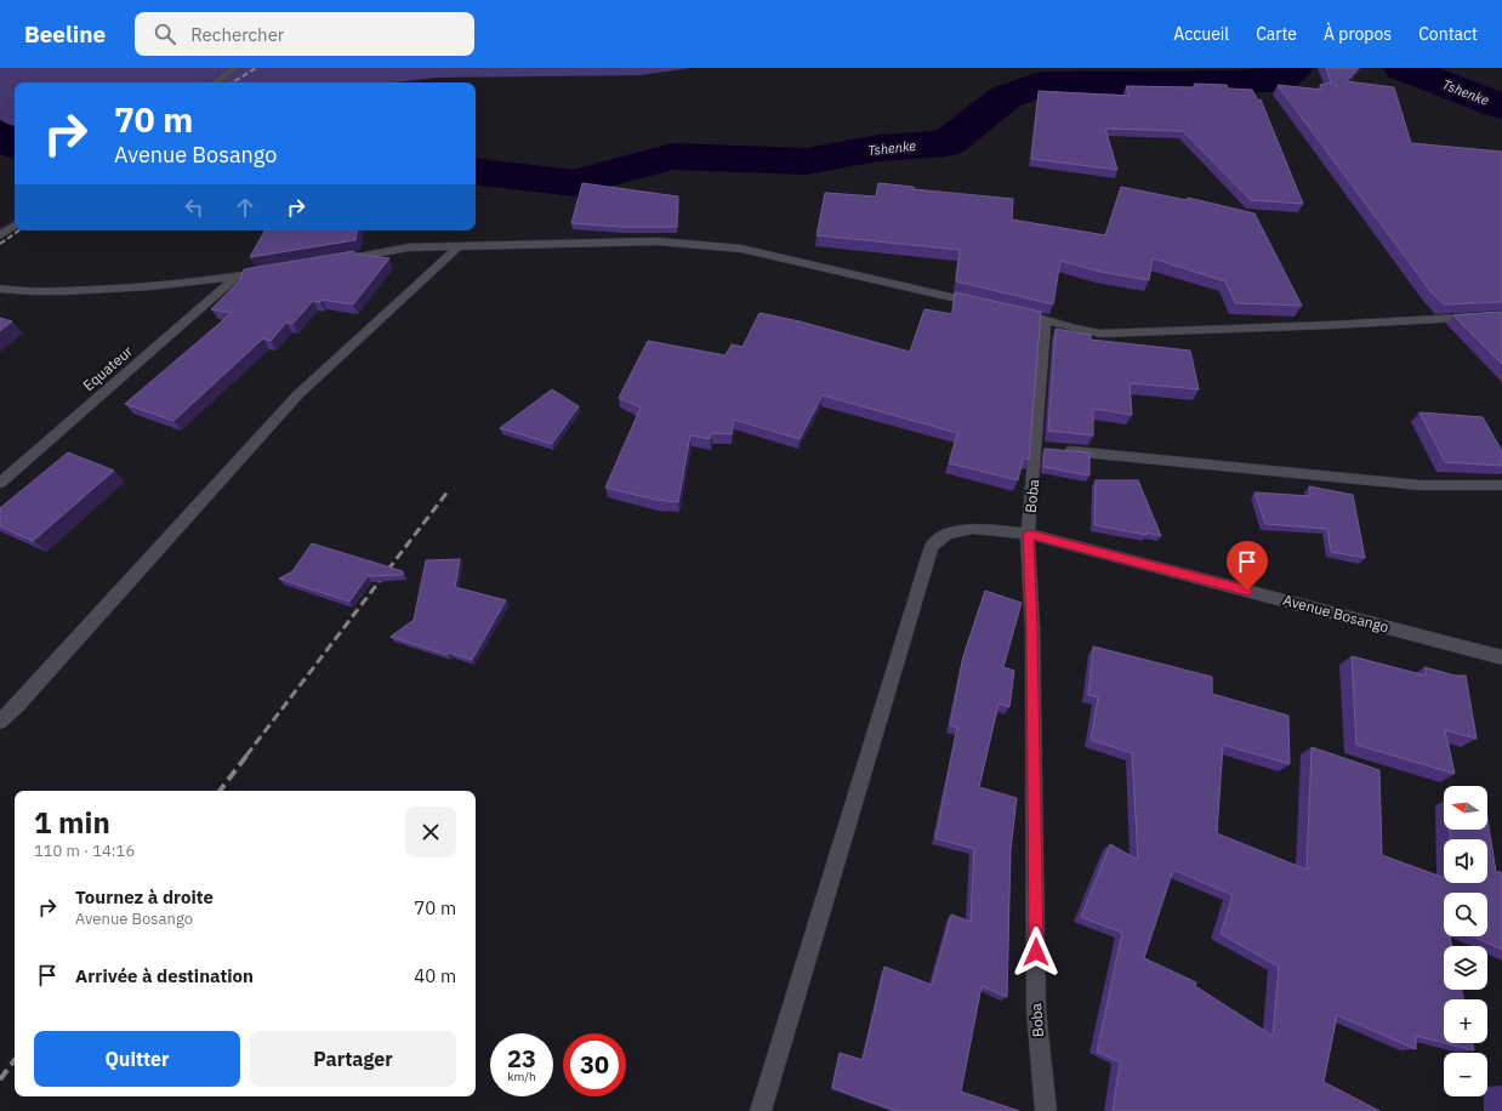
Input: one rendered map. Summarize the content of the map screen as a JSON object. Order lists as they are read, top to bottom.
{
  "streets": {
    "street": ["Equateur", "Boba", "Avenue Bosango"]
  },
  "crossings": [
    ["Boba", "Avenue Bosango"]
  ],
  "water": ["Tshenke"],
  "north": "left",
  "page": {
    "header": "Beeline",
    "search": "Rechercher",
    "nav": [
      "Accueil",
      "Carte",
      "À propos",
      "Contact"
    ],
    "turn": ["70 m", "Avenue Bosango"],
    "map_buttons": ["+", "−"],
    "heading": ["1 min", "110 m · 14:16"],
    "list": [
      {
        "name": "Tournez à droite",
        "note": "Avenue Bosango",
        "value": "70 m"
      },
      {
        "name": "Arrivée à destination",
        "value": "40 m"
      }
    ],
    "buttons": ["Quitter", "Partager"],
    "speed": "23 km/h",
    "limit": "30"
  }
}
